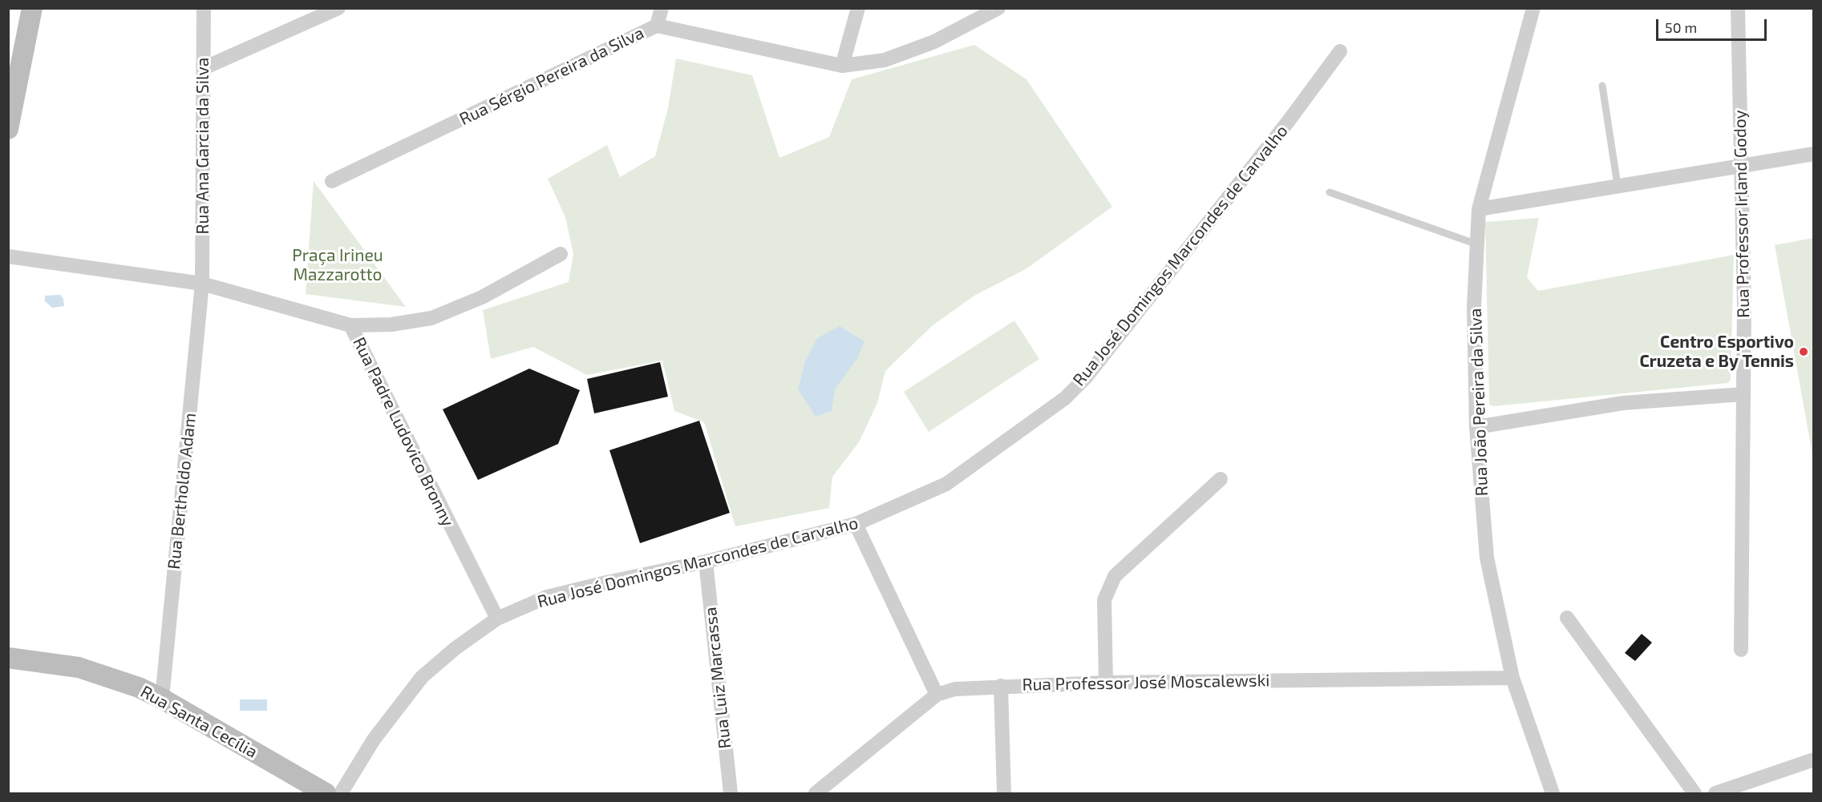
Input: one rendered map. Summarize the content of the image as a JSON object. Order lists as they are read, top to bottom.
{
  "streets": {
    "main road": ["Rua Santa Cecília"],
    "street": [
      "Rua Sérgio Pereira da Silva",
      "Rua Ana Garcia da Silva",
      "Rua Professor Irland Godoy",
      "Rua José Domingos Marcondes de Carvalho",
      "Rua João Pereira da Silva",
      "Rua Padre Ludovico Bronny",
      "Rua Bertholdo Adam",
      "Rua Luiz Marcassa",
      "Rua Professor José Moscalewski"
    ]
  },
  "crossings": [
    ["Rua Ana Garcia da Silva", "Rua Padre Ludovico Bronny"],
    ["Rua Ana Garcia da Silva", "Rua Bertholdo Adam"],
    ["Rua José Domingos Marcondes de Carvalho", "Rua Padre Ludovico Bronny"],
    ["Rua José Domingos Marcondes de Carvalho", "Rua Luiz Marcassa"],
    ["Rua João Pereira da Silva", "Rua Professor José Moscalewski"],
    ["Rua Padre Ludovico Bronny", "Rua Bertholdo Adam"],
    ["Rua Bertholdo Adam", "Rua Santa Cecília"]
  ],
  "parks": ["Praça Irineu Mazzarotto"],
  "places": ["Centro Esportivo Cruzeta e By Tennis"],
  "scale_bar": "50 m"
}
